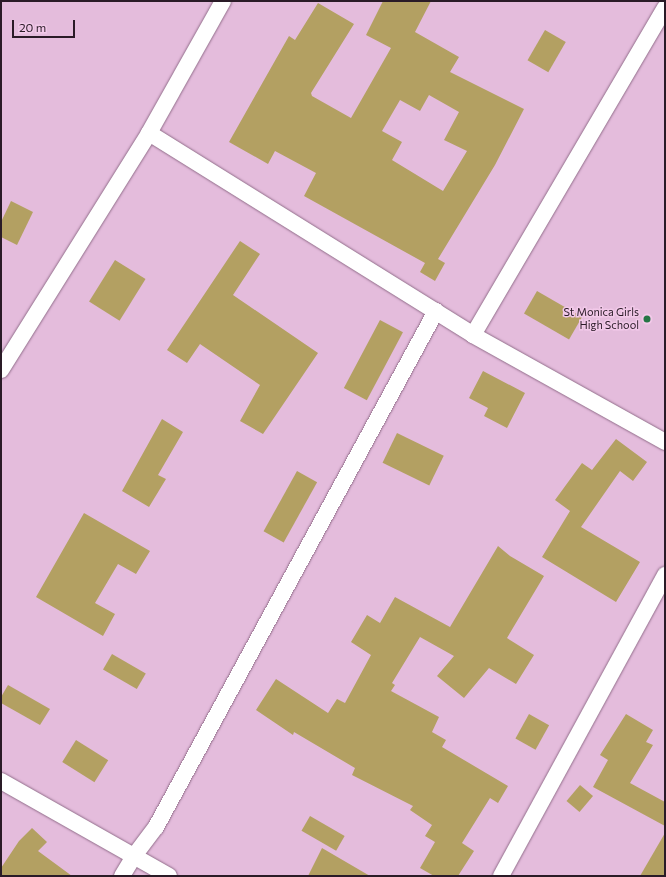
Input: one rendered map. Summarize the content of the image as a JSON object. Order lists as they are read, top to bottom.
{
  "places": ["St Monica Girls High School"],
  "scale_bar": "20 m"
}
